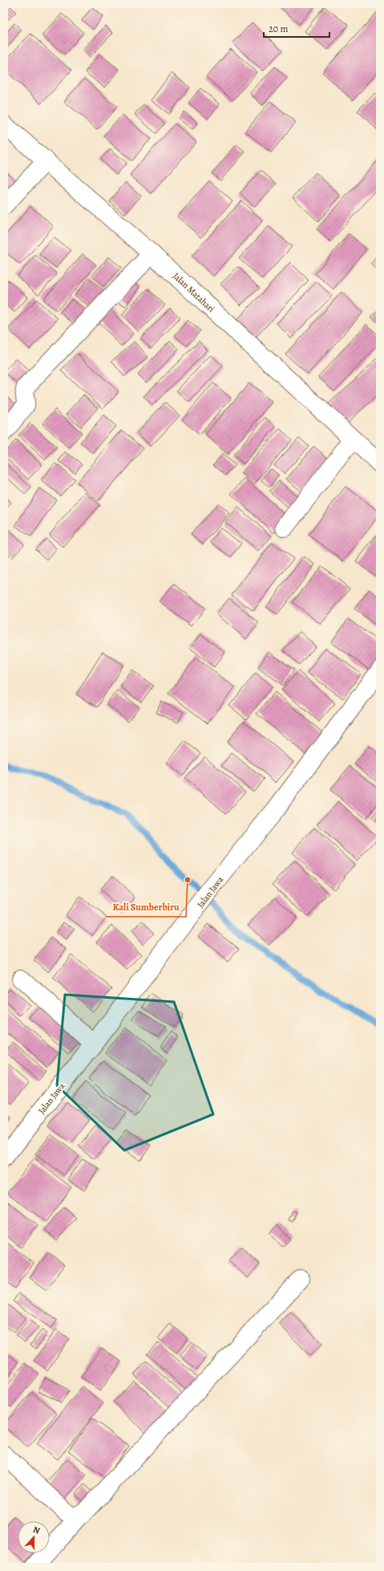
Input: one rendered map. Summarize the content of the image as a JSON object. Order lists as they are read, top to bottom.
{
  "streets": {
    "street": ["Jalan Matahari", "Jalan Jawa"]
  },
  "places": ["Kali Sumberbiru"],
  "scale_bar": "20 m",
  "north": "top"
}
